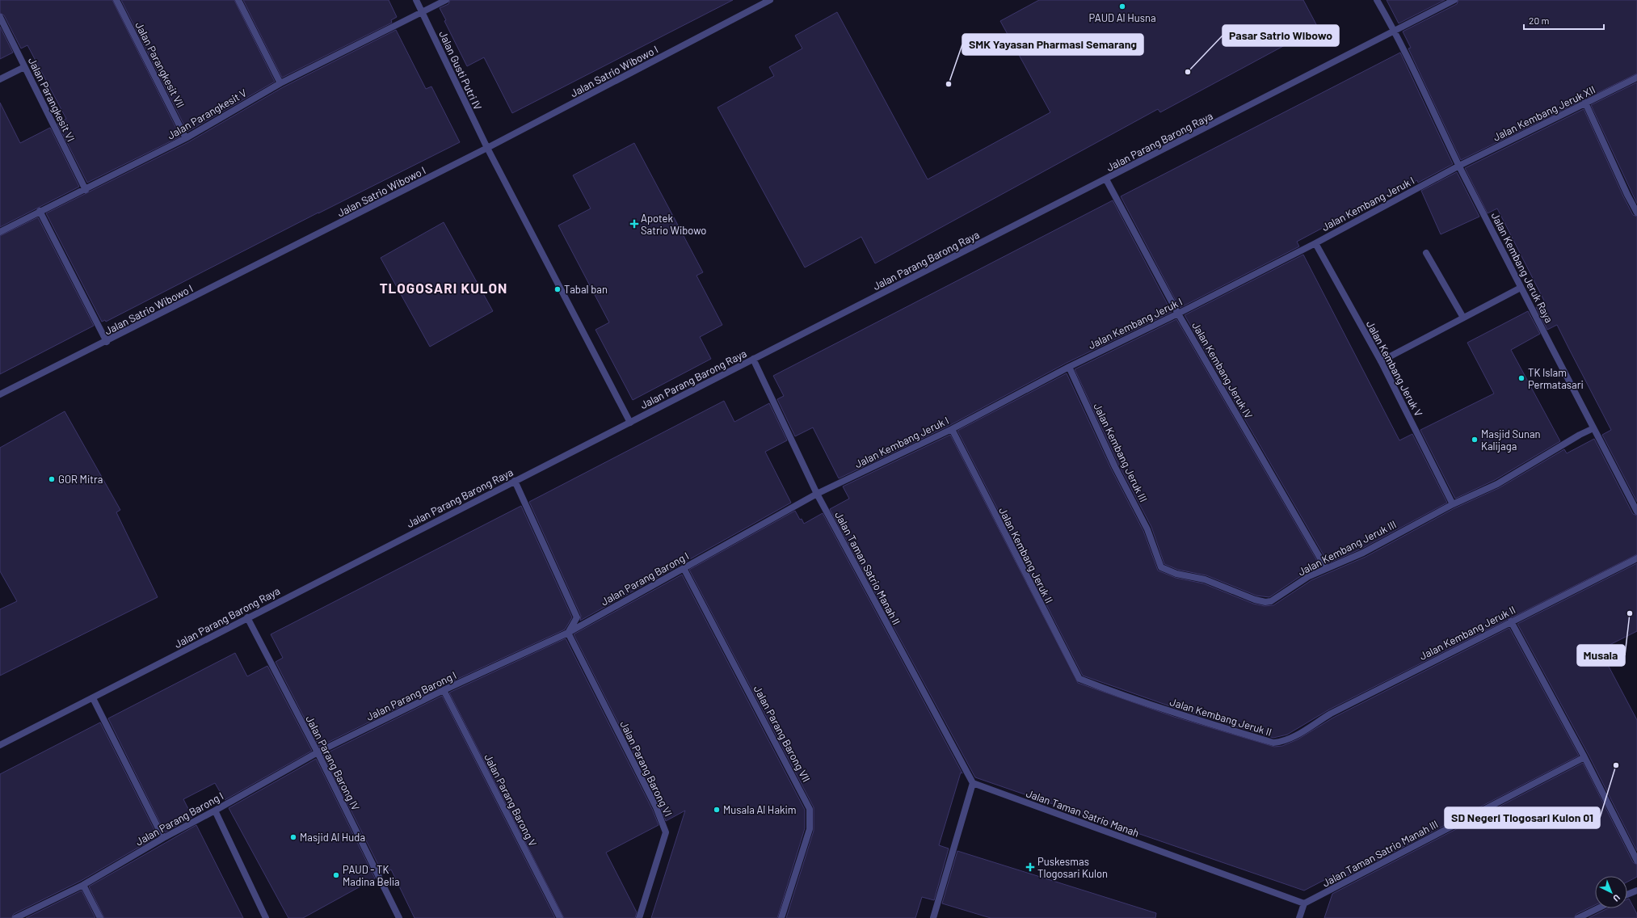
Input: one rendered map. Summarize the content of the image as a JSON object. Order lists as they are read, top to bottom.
{
  "streets": {
    "street": [
      "Jalan Parangkesit VII",
      "Jalan Gusti Putri IV",
      "Jalan Satrio Wibowo I",
      "Jalan Parangkesit VI",
      "Jalan Kembang Jeruk XII",
      "Jalan Parangkesit V",
      "Jalan Parang Barong Raya",
      "Jalan Kembang Jeruk I",
      "Jalan Kembang Jeruk Raya",
      "Jalan Kembang Jeruk V",
      "Jalan Kembang Jeruk IV",
      "Jalan Kembang Jeruk III",
      "Jalan Kembang Jeruk II",
      "Jalan Taman Satrio Manah II",
      "Jalan Parang Barong I",
      "Jalan Parang Barong VII",
      "Jalan Parang Barong IV",
      "Jalan Parang Barong VI",
      "Jalan Parang Barong V",
      "Jalan Taman Satrio Manah",
      "Jalan Taman Satrio Manah III"
    ]
  },
  "crossings": [
    ["Jalan Parangkesit VII", "Jalan Parangkesit V"],
    ["Jalan Gusti Putri IV", "Jalan Satrio Wibowo I"],
    ["Jalan Gusti Putri IV", "Jalan Parangkesit V"],
    ["Jalan Gusti Putri IV", "Jalan Parang Barong Raya"],
    ["Jalan Parangkesit VI", "Jalan Parangkesit V"],
    ["Jalan Kembang Jeruk XII", "Jalan Kembang Jeruk I"],
    ["Jalan Kembang Jeruk XII", "Jalan Kembang Jeruk Raya"],
    ["Jalan Parang Barong Raya", "Jalan Kembang Jeruk Raya"],
    ["Jalan Parang Barong Raya", "Jalan Kembang Jeruk IV"],
    ["Jalan Parang Barong Raya", "Jalan Taman Satrio Manah II"],
    ["Jalan Parang Barong Raya", "Jalan Parang Barong IV"],
    ["Jalan Kembang Jeruk I", "Jalan Kembang Jeruk Raya"],
    ["Jalan Kembang Jeruk I", "Jalan Kembang Jeruk V"],
    ["Jalan Kembang Jeruk I", "Jalan Kembang Jeruk IV"],
    ["Jalan Kembang Jeruk I", "Jalan Kembang Jeruk III"],
    ["Jalan Kembang Jeruk I", "Jalan Kembang Jeruk II"],
    ["Jalan Kembang Jeruk I", "Jalan Taman Satrio Manah II"],
    ["Jalan Kembang Jeruk I", "Jalan Parang Barong I"],
    ["Jalan Kembang Jeruk Raya", "Jalan Kembang Jeruk III"],
    ["Jalan Kembang Jeruk V", "Jalan Kembang Jeruk III"],
    ["Jalan Kembang Jeruk IV", "Jalan Kembang Jeruk III"],
    ["Jalan Taman Satrio Manah II", "Jalan Parang Barong I"],
    ["Jalan Taman Satrio Manah II", "Jalan Taman Satrio Manah"],
    ["Jalan Parang Barong I", "Jalan Parang Barong VII"],
    ["Jalan Parang Barong I", "Jalan Parang Barong IV"],
    ["Jalan Parang Barong I", "Jalan Parang Barong VI"],
    ["Jalan Parang Barong I", "Jalan Parang Barong V"],
    ["Jalan Taman Satrio Manah", "Jalan Taman Satrio Manah III"]
  ],
  "districts": ["TLOGOSARI KULON"],
  "places": {
    "other": [
      "PAUD Al Husna",
      "Pasar Satrio Wibowo",
      "SMK Yayasan Pharmasi Semarang",
      "Tabal ban",
      "TK Islam Permatasari",
      "Masjid Sunan Kalijaga",
      "GOR Mitra",
      "Musala",
      "SD Negeri Tlogosari Kulon 01",
      "Musala Al Hakim",
      "Masjid Al Huda",
      "PAUD - TK Madina Belia"
    ],
    "health": ["Apotek Satrio Wibowo", "Puskesmas Tlogosari Kulon"]
  },
  "scale_bar": "20 m",
  "north": "bottom right"
}
